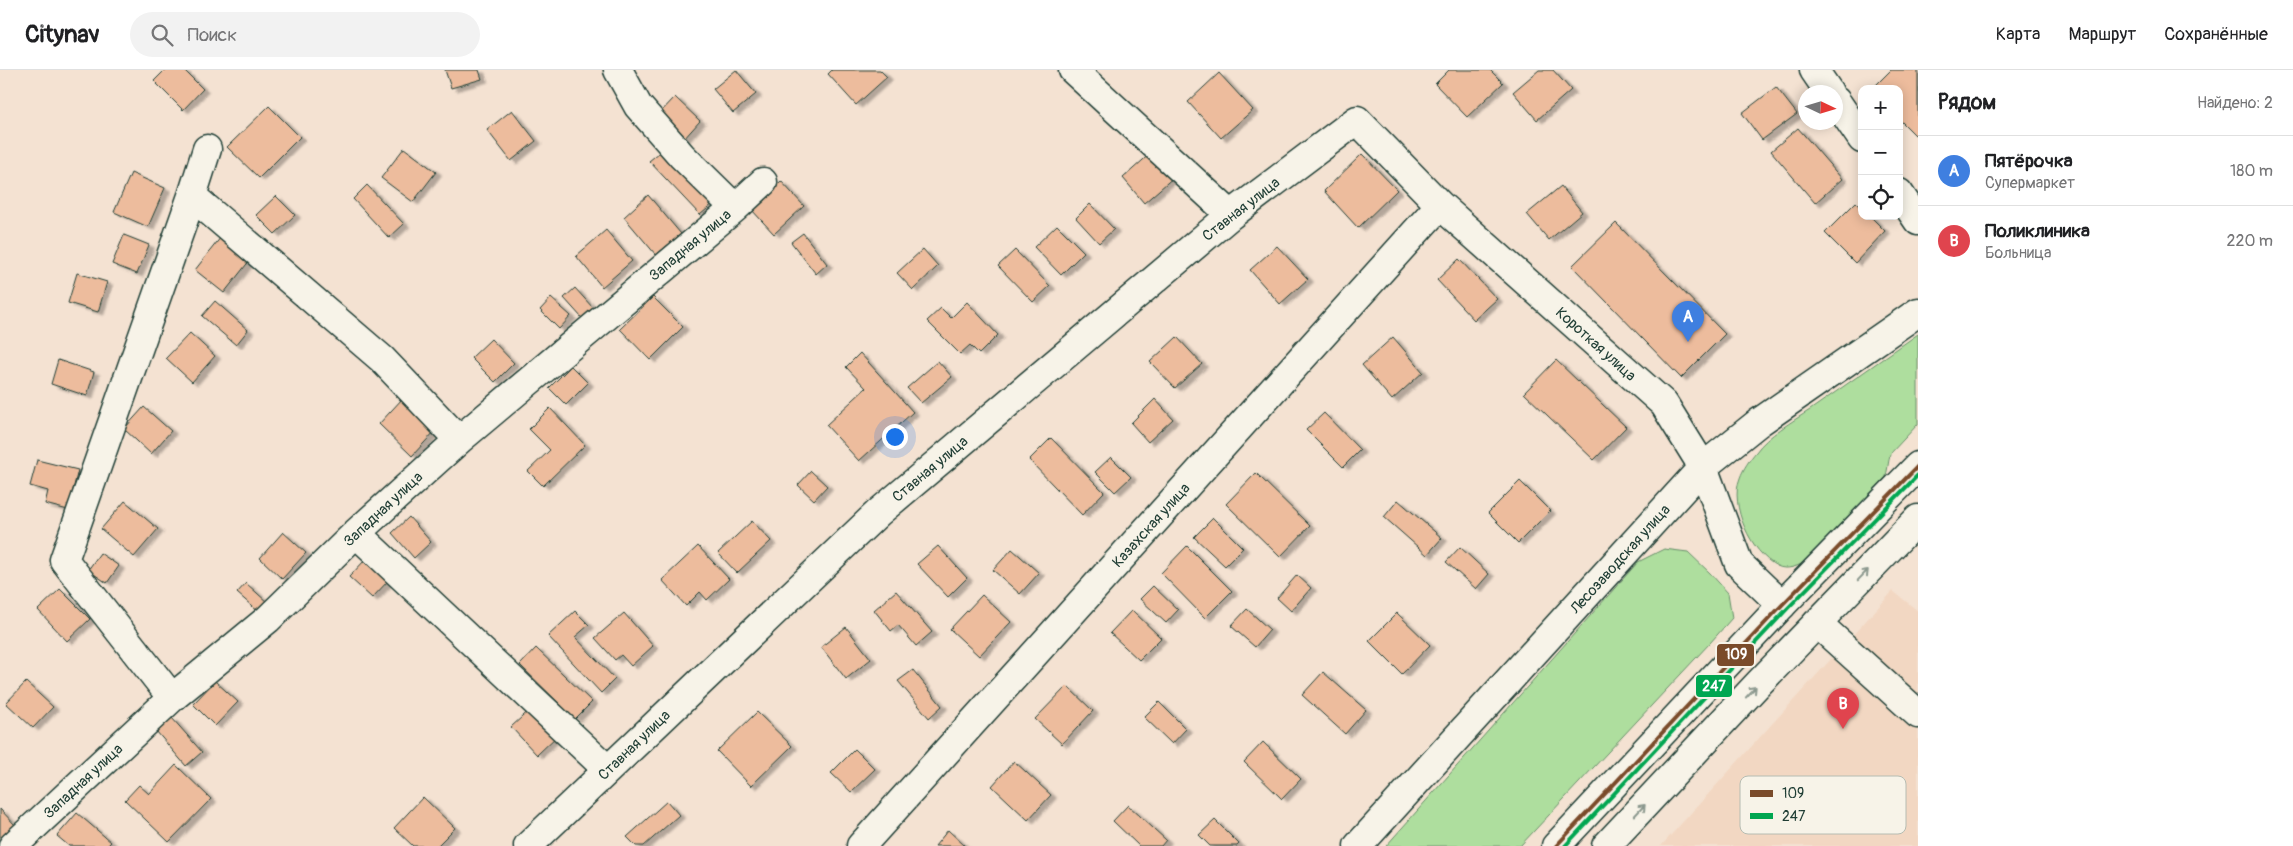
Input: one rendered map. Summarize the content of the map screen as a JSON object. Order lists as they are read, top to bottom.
{
  "streets": {
    "street": [
      "Ставная улица",
      "Западная улица",
      "Короткая улица",
      "Казахская улица",
      "Лесозаводская улица"
    ]
  },
  "crossings": [
    ["Ставная улица", "Короткая улица"],
    ["Короткая улица", "Казахская улица"],
    ["Короткая улица", "Лесозаводская улица"]
  ],
  "lines": ["transit line 109", "transit line 247"],
  "legend": ["109", "247"],
  "north": "right",
  "page": {
    "header": "Citynav",
    "search": "Поиск",
    "nav": ["Карта", "Маршрут", "Сохранённые"],
    "heading": ["Рядом", "Найдено: 2"],
    "map_buttons": ["+", "−"],
    "list": [
      {
        "mark": "A",
        "name": "Пятёрочка",
        "note": "Супермаркет",
        "value": "180 m"
      },
      {
        "mark": "B",
        "name": "Поликлиника",
        "note": "Больница",
        "value": "220 m"
      }
    ],
    "pins": ["A", "B"]
  }
}
